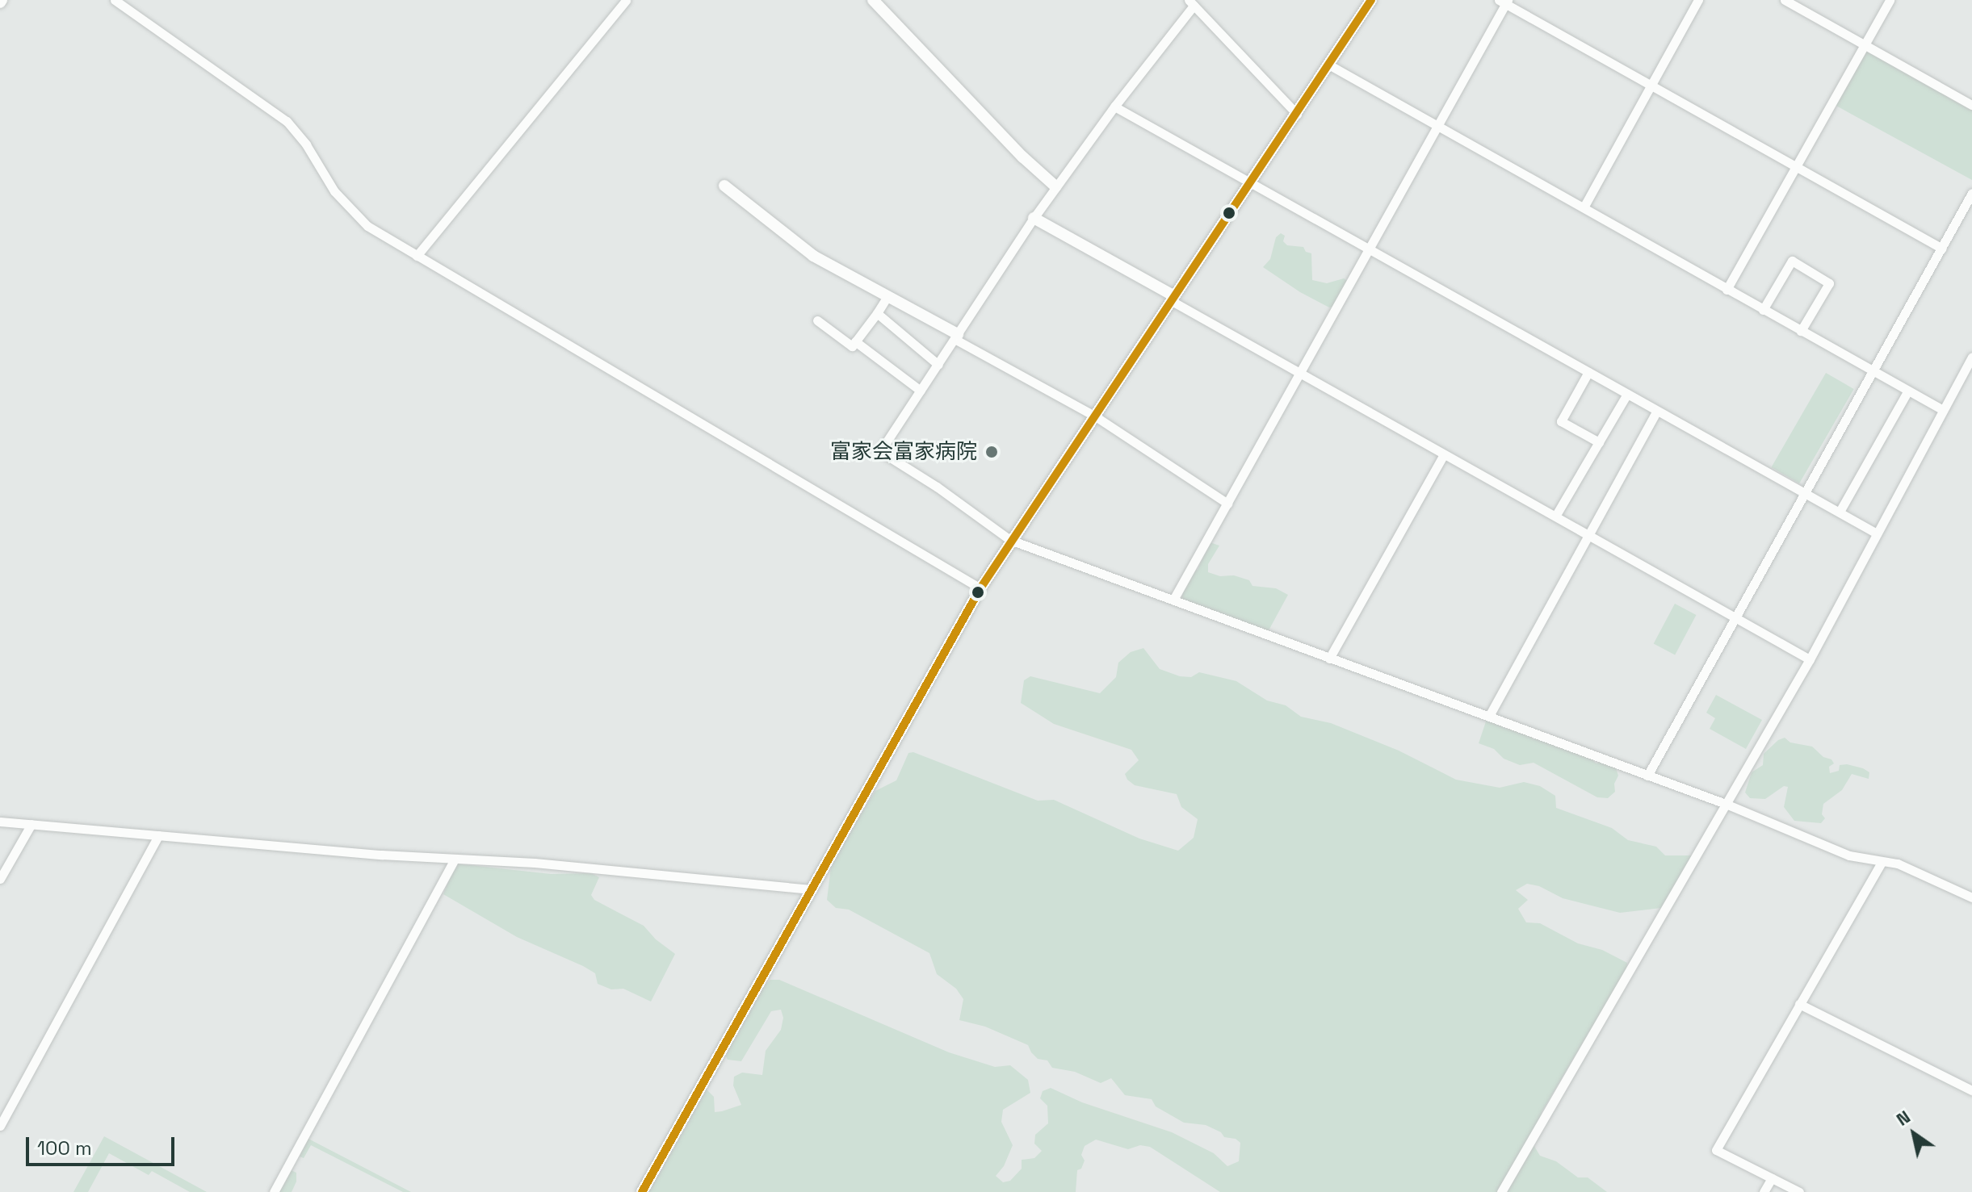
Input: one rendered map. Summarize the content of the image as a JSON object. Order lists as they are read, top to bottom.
{
  "places": ["富家会富家病院"],
  "scale_bar": "100 m",
  "north": "top left"
}
